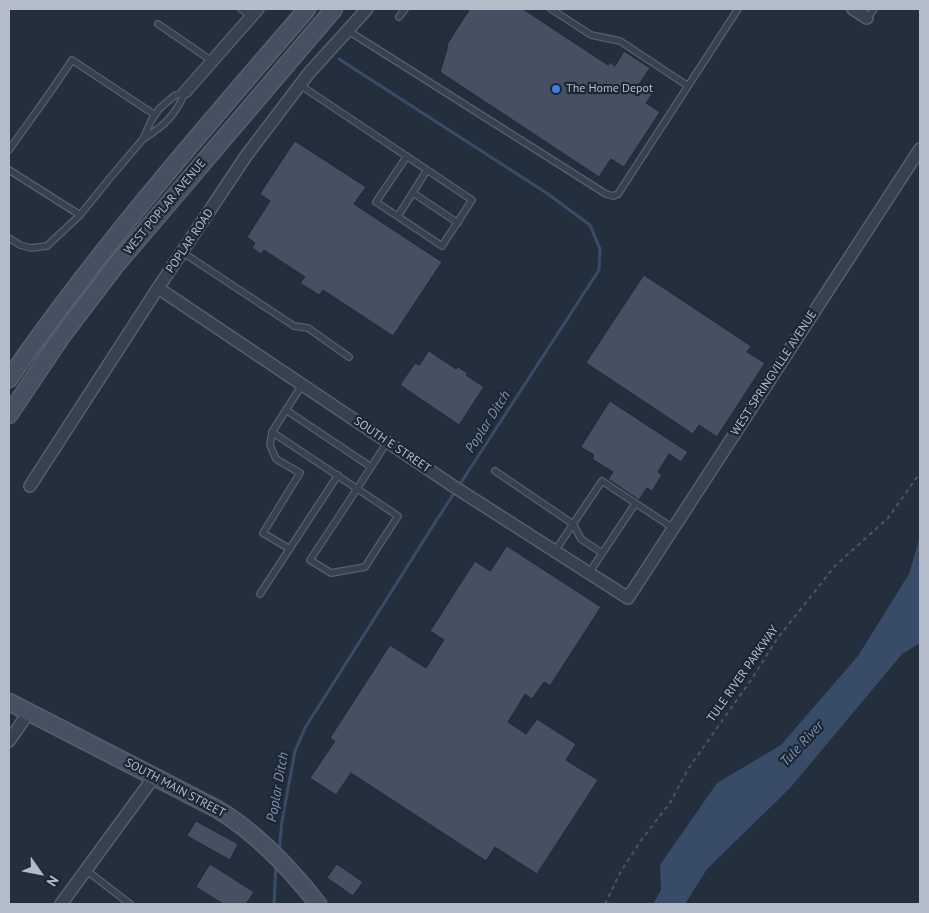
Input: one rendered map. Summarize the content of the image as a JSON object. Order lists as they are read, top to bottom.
{
  "streets": {
    "main road": ["WEST POPLAR AVENUE", "SOUTH MAIN STREET"],
    "street": ["POPLAR ROAD", "WEST SPRINGVILLE AVENUE", "SOUTH E STREET"],
    "path": ["TULE RIVER PARKWAY"]
  },
  "crossings": [
    ["POPLAR ROAD", "SOUTH E STREET"],
    ["WEST SPRINGVILLE AVENUE", "SOUTH E STREET"]
  ],
  "water": ["Poplar Ditch", "Tule River"],
  "places": ["The Home Depot"],
  "north": "bottom right"
}
